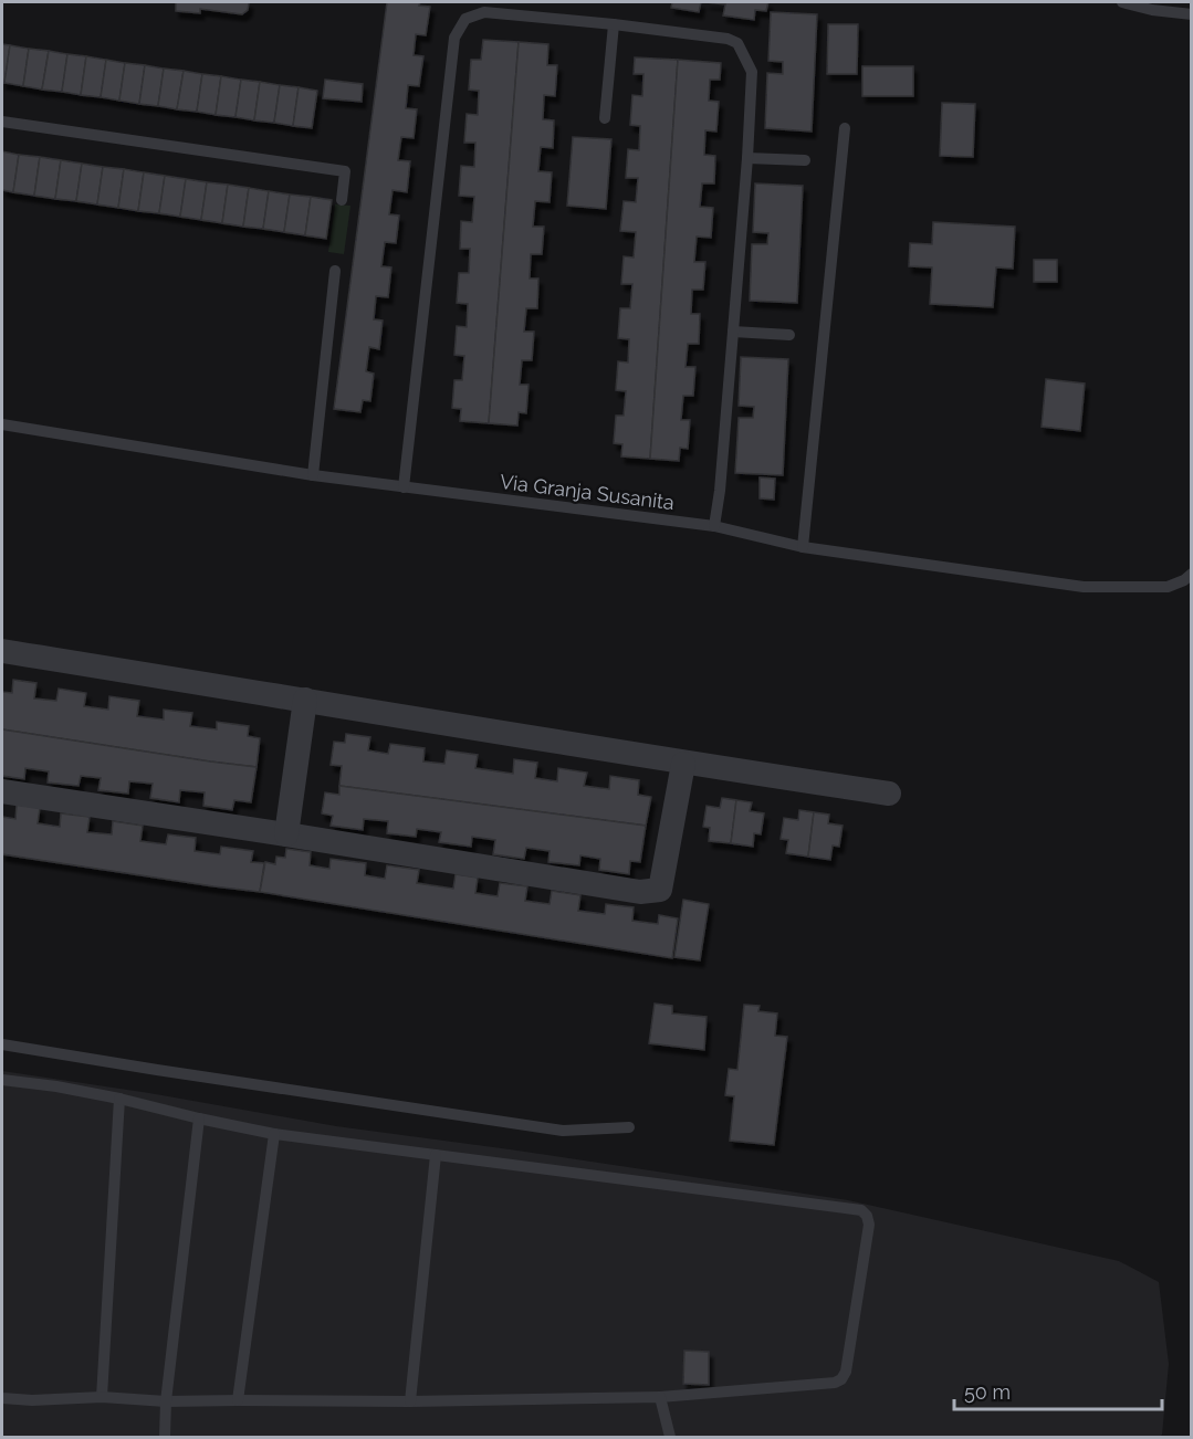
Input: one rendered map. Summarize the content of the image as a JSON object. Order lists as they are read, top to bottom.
{
  "streets": {
    "lane": ["Via Granja Susanita"]
  },
  "scale_bar": "50 m"
}
